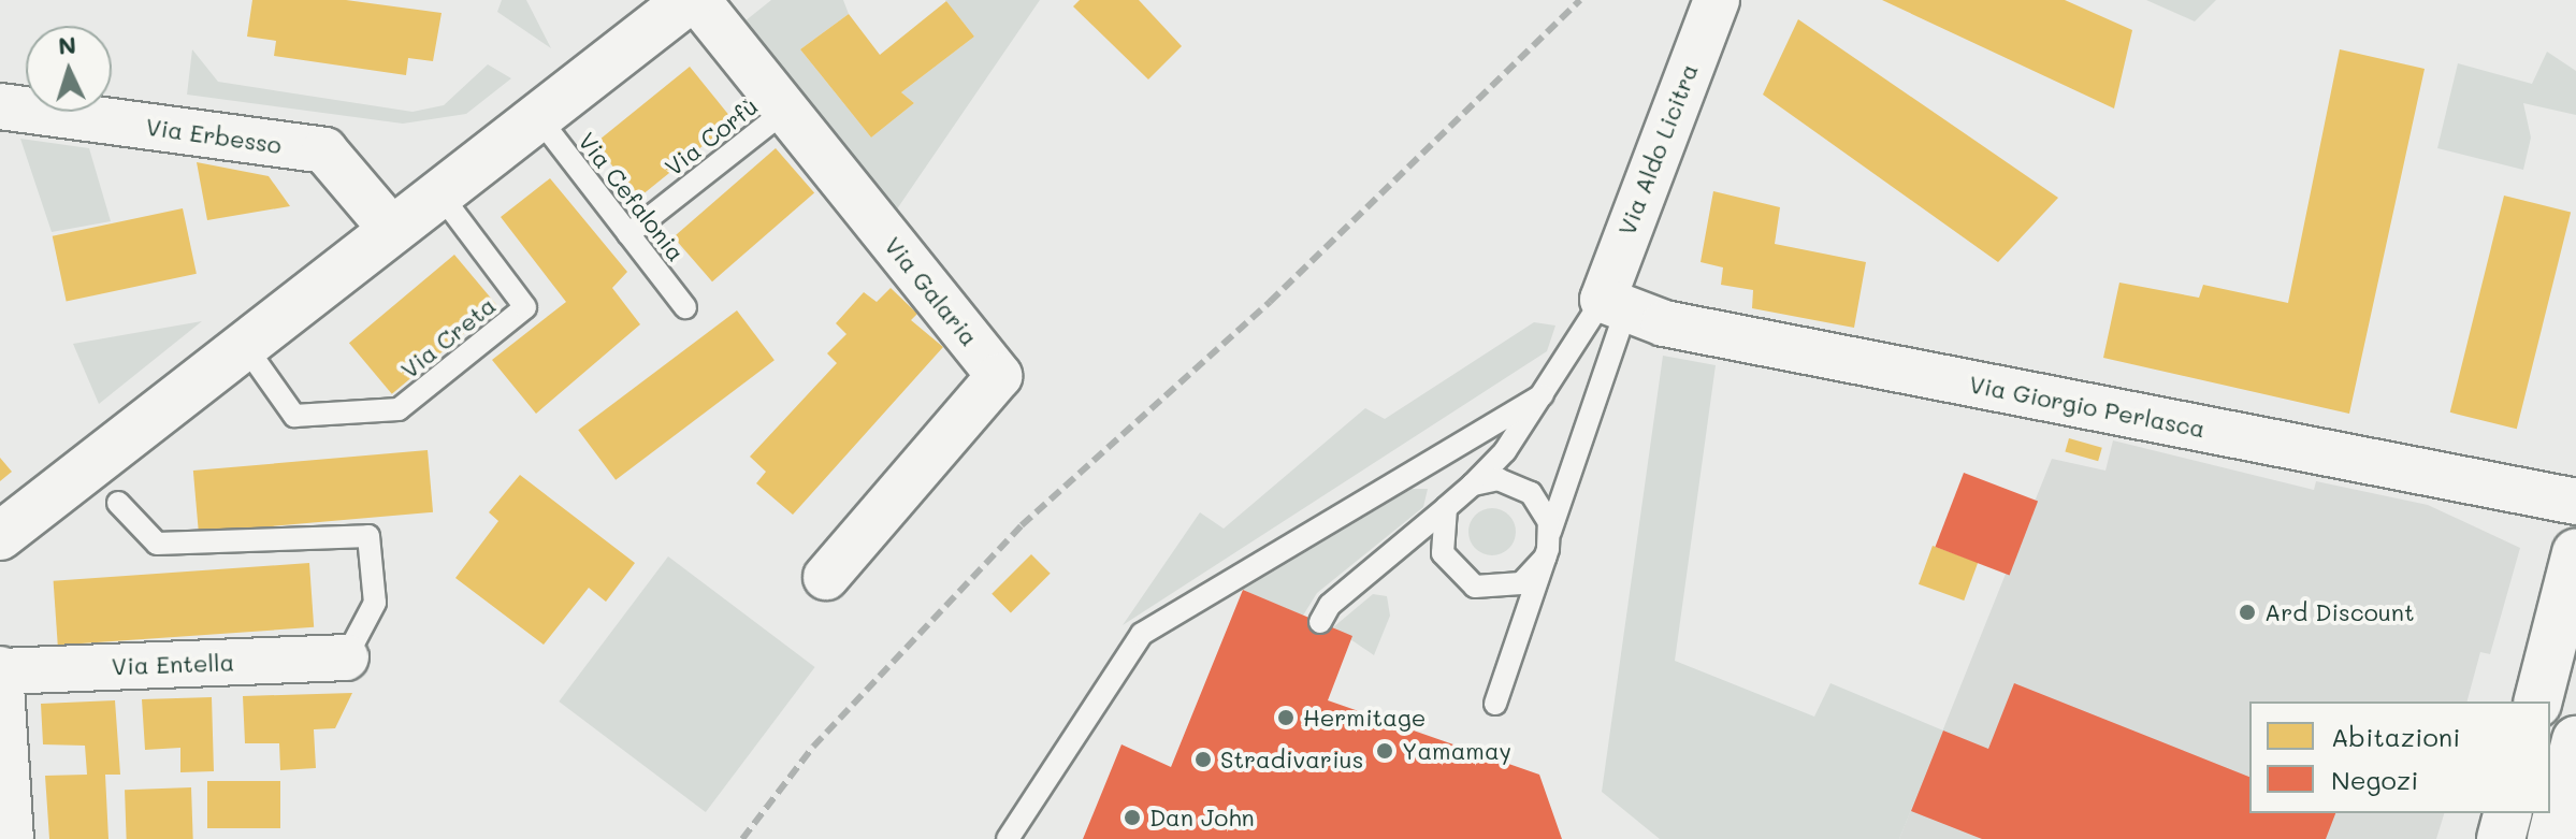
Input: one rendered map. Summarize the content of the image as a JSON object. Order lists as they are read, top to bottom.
{
  "streets": {
    "street": [
      "Via Erbesso",
      "Via Aldo Licitra",
      "Via Galaria",
      "Via Giorgio Perlasca",
      "Via Entella"
    ],
    "lane": ["Via Corfù", "Via Cefalonia", "Via Creta"]
  },
  "crossings": [
    ["Via Corfù", "Via Cefalonia"],
    ["Via Corfù", "Via Galaria"],
    ["Via Aldo Licitra", "Via Giorgio Perlasca"]
  ],
  "places": [
    "Ard Discount",
    "Hermitage",
    "Yamamay",
    "Stradivarius",
    "Dan John"
  ],
  "legend": ["Abitazioni", "Negozi"],
  "north": "top"
}
